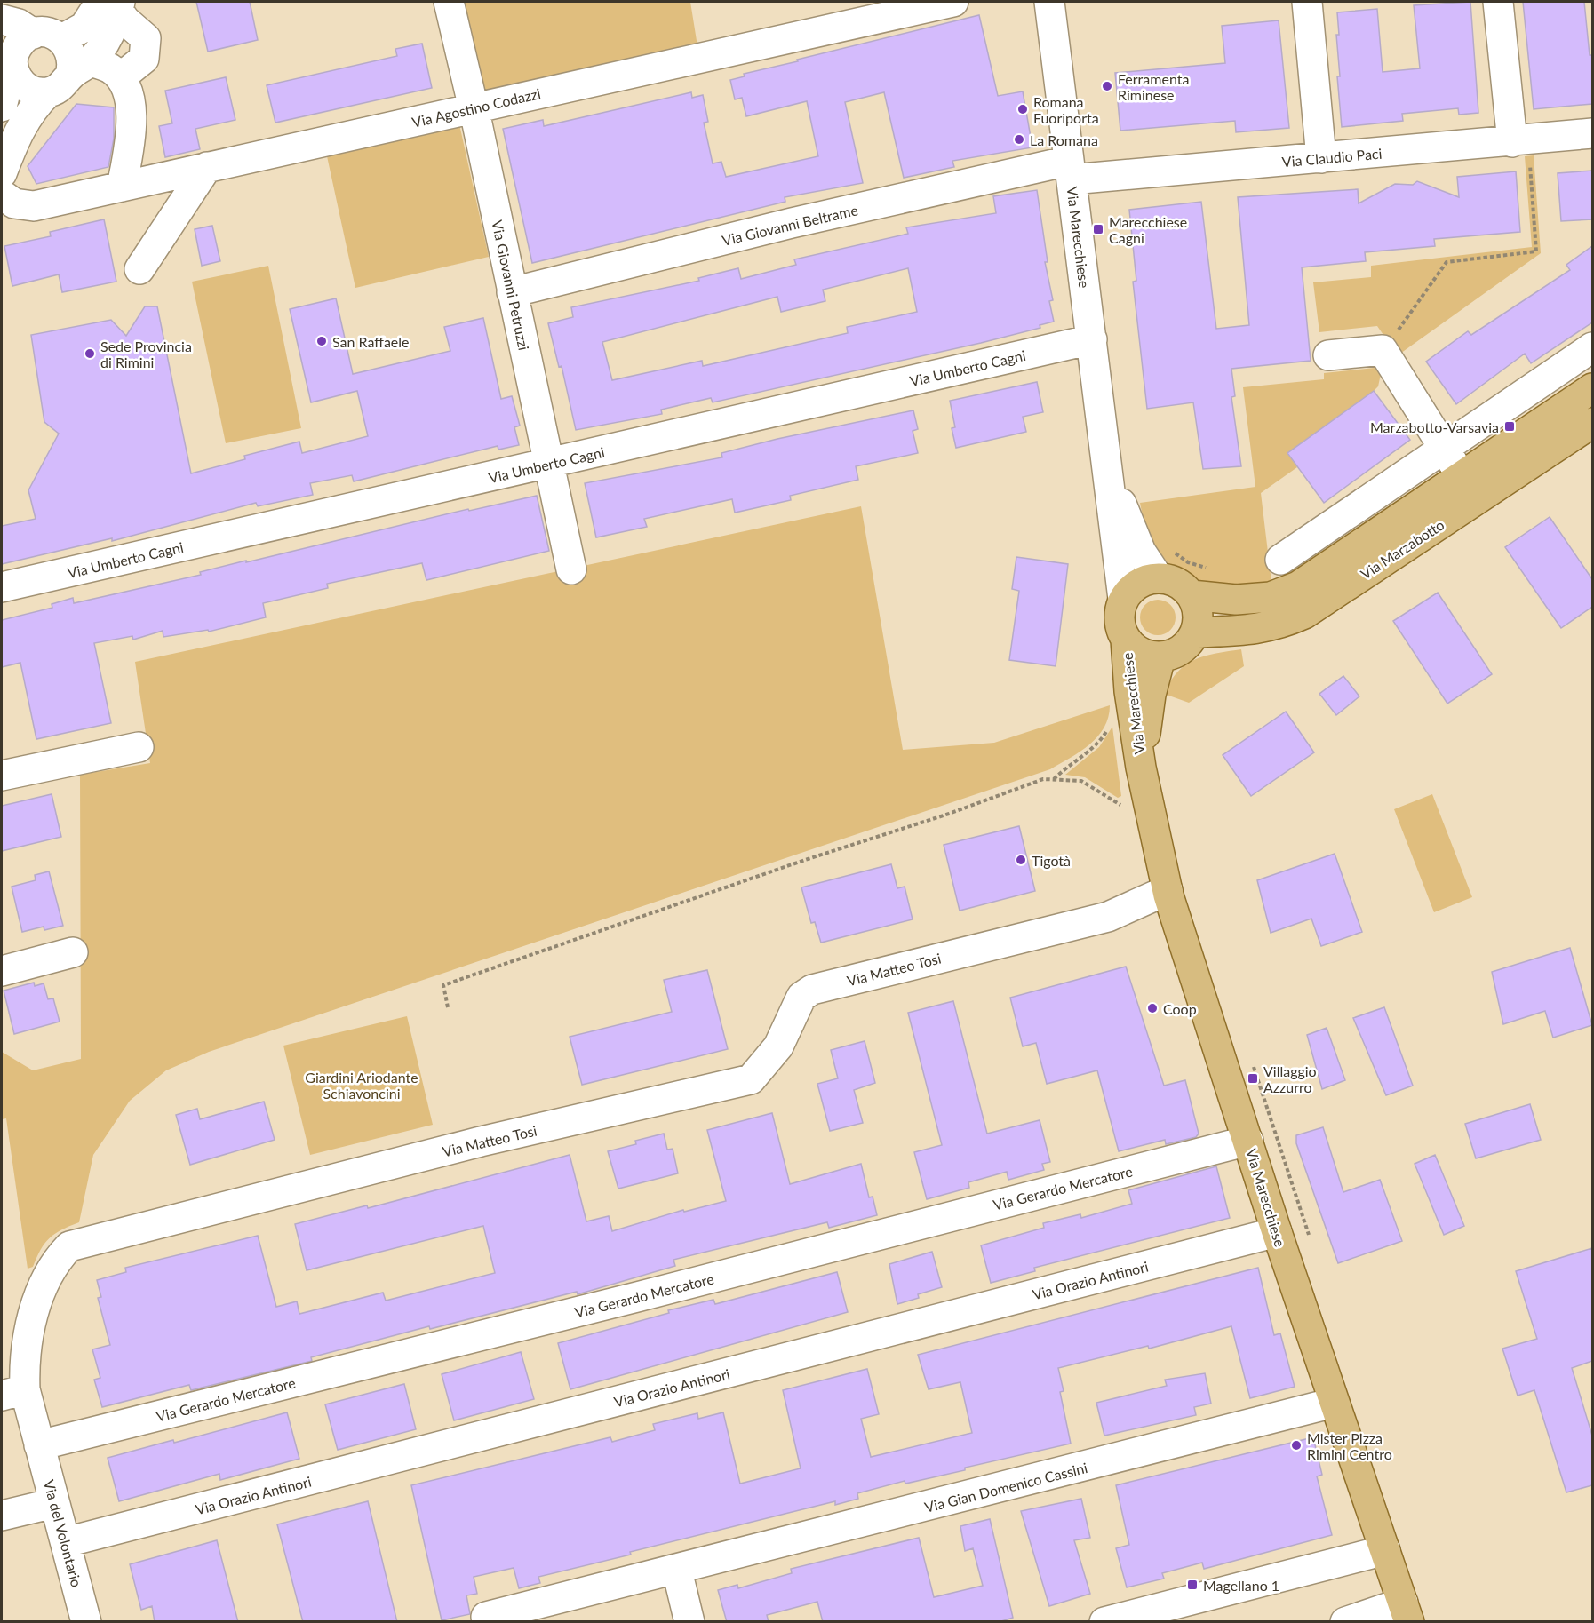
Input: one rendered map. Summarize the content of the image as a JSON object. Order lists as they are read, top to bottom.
{
  "streets": {
    "main road": ["Via Marecchiese", "Via Marzabotto"],
    "street": [
      "Via Agostino Codazzi",
      "Via Claudio Paci",
      "Via Giovanni Beltrame",
      "Via Giovanni Petruzzi",
      "Via Umberto Cagni",
      "Via Matteo Tosi",
      "Via Gerardo Mercatore",
      "Via Orazio Antinori",
      "Via Gian Domenico Cassini",
      "Via del Volontario"
    ]
  },
  "crossings": [
    ["Via Agostino Codazzi", "Via Giovanni Petruzzi"],
    ["Via Claudio Paci", "Via Giovanni Beltrame"],
    ["Via Claudio Paci", "Via Marecchiese"],
    ["Via Giovanni Beltrame", "Via Marecchiese"],
    ["Via Giovanni Beltrame", "Via Giovanni Petruzzi"],
    ["Via Marecchiese", "Via Umberto Cagni"],
    ["Via Marecchiese", "Via Marzabotto"],
    ["Via Marecchiese", "Via Matteo Tosi"],
    ["Via Marecchiese", "Via Gerardo Mercatore"],
    ["Via Marecchiese", "Via Orazio Antinori"],
    ["Via Marecchiese", "Via Gian Domenico Cassini"],
    ["Via Giovanni Petruzzi", "Via Umberto Cagni"],
    ["Via Matteo Tosi", "Via Gerardo Mercatore"],
    ["Via Matteo Tosi", "Via del Volontario"],
    ["Via Gerardo Mercatore", "Via del Volontario"],
    ["Via Orazio Antinori", "Via del Volontario"]
  ],
  "parks": ["Giardini Ariodante Schiavoncini"],
  "places": {
    "other": [
      "Ferramenta Riminese",
      "Romana Fuoriporta",
      "La Romana",
      "San Raffaele",
      "Sede Provincia di Rimini",
      "Tigotà",
      "Coop",
      "Mister Pizza Rimini Centro"
    ],
    "transit": [
      "Marecchiese Cagni",
      "Marzabotto-Varsavia",
      "Villaggio Azzurro",
      "Magellano 1"
    ]
  }
}
